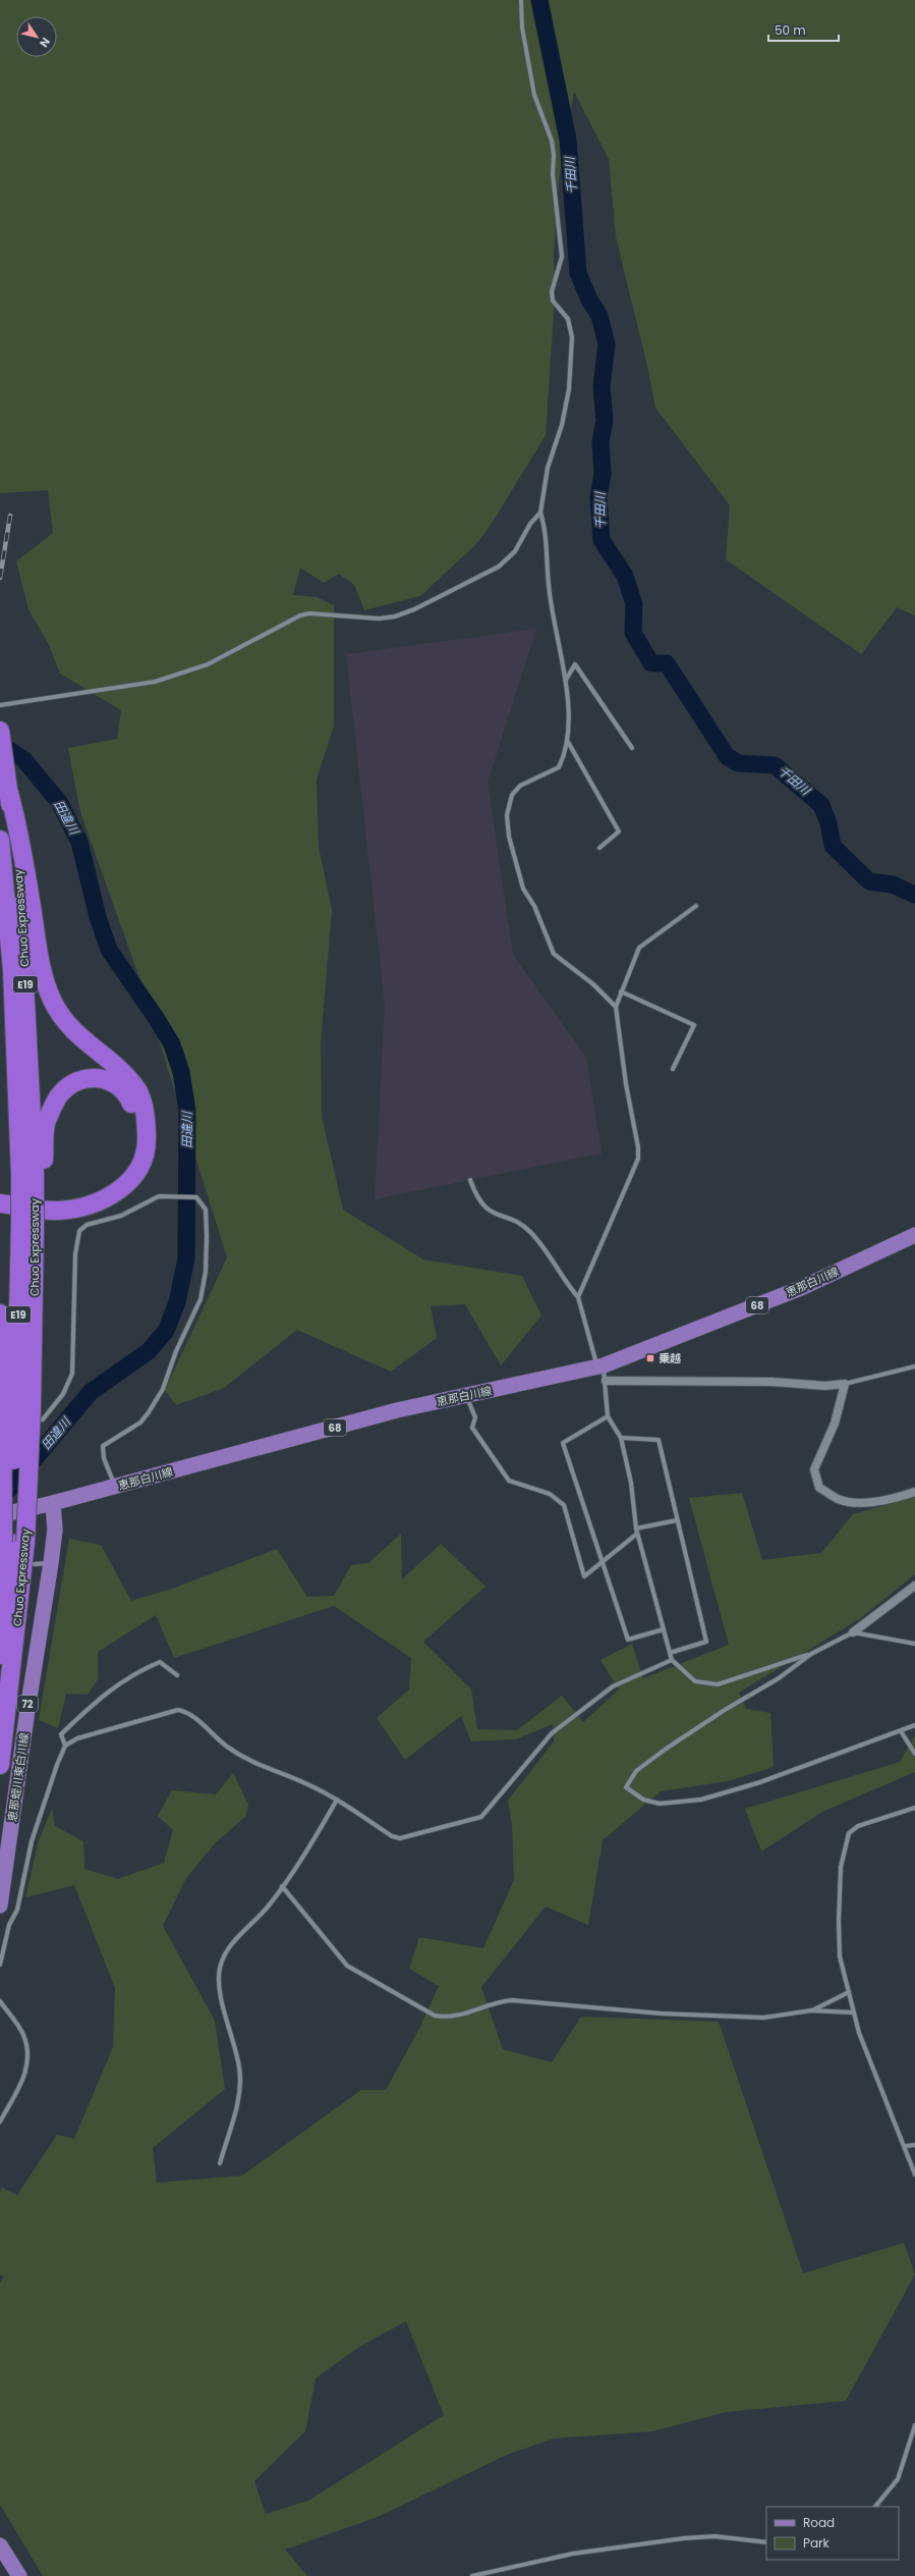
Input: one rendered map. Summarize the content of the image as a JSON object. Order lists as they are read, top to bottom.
{
  "streets": {
    "highway": ["Chuo Expressway", "E19"],
    "main road": [
      "恵那白川線",
      "68",
      "72",
      "恵那蛭川東白川線"
    ]
  },
  "crossings": [
    ["恵那白川線", "恵那蛭川東白川線"]
  ],
  "water": ["千田川", "田違川"],
  "places": {
    "transit": ["乗越"]
  },
  "legend": ["Road", "Park"],
  "scale_bar": "50 m",
  "north": "bottom right"
}
